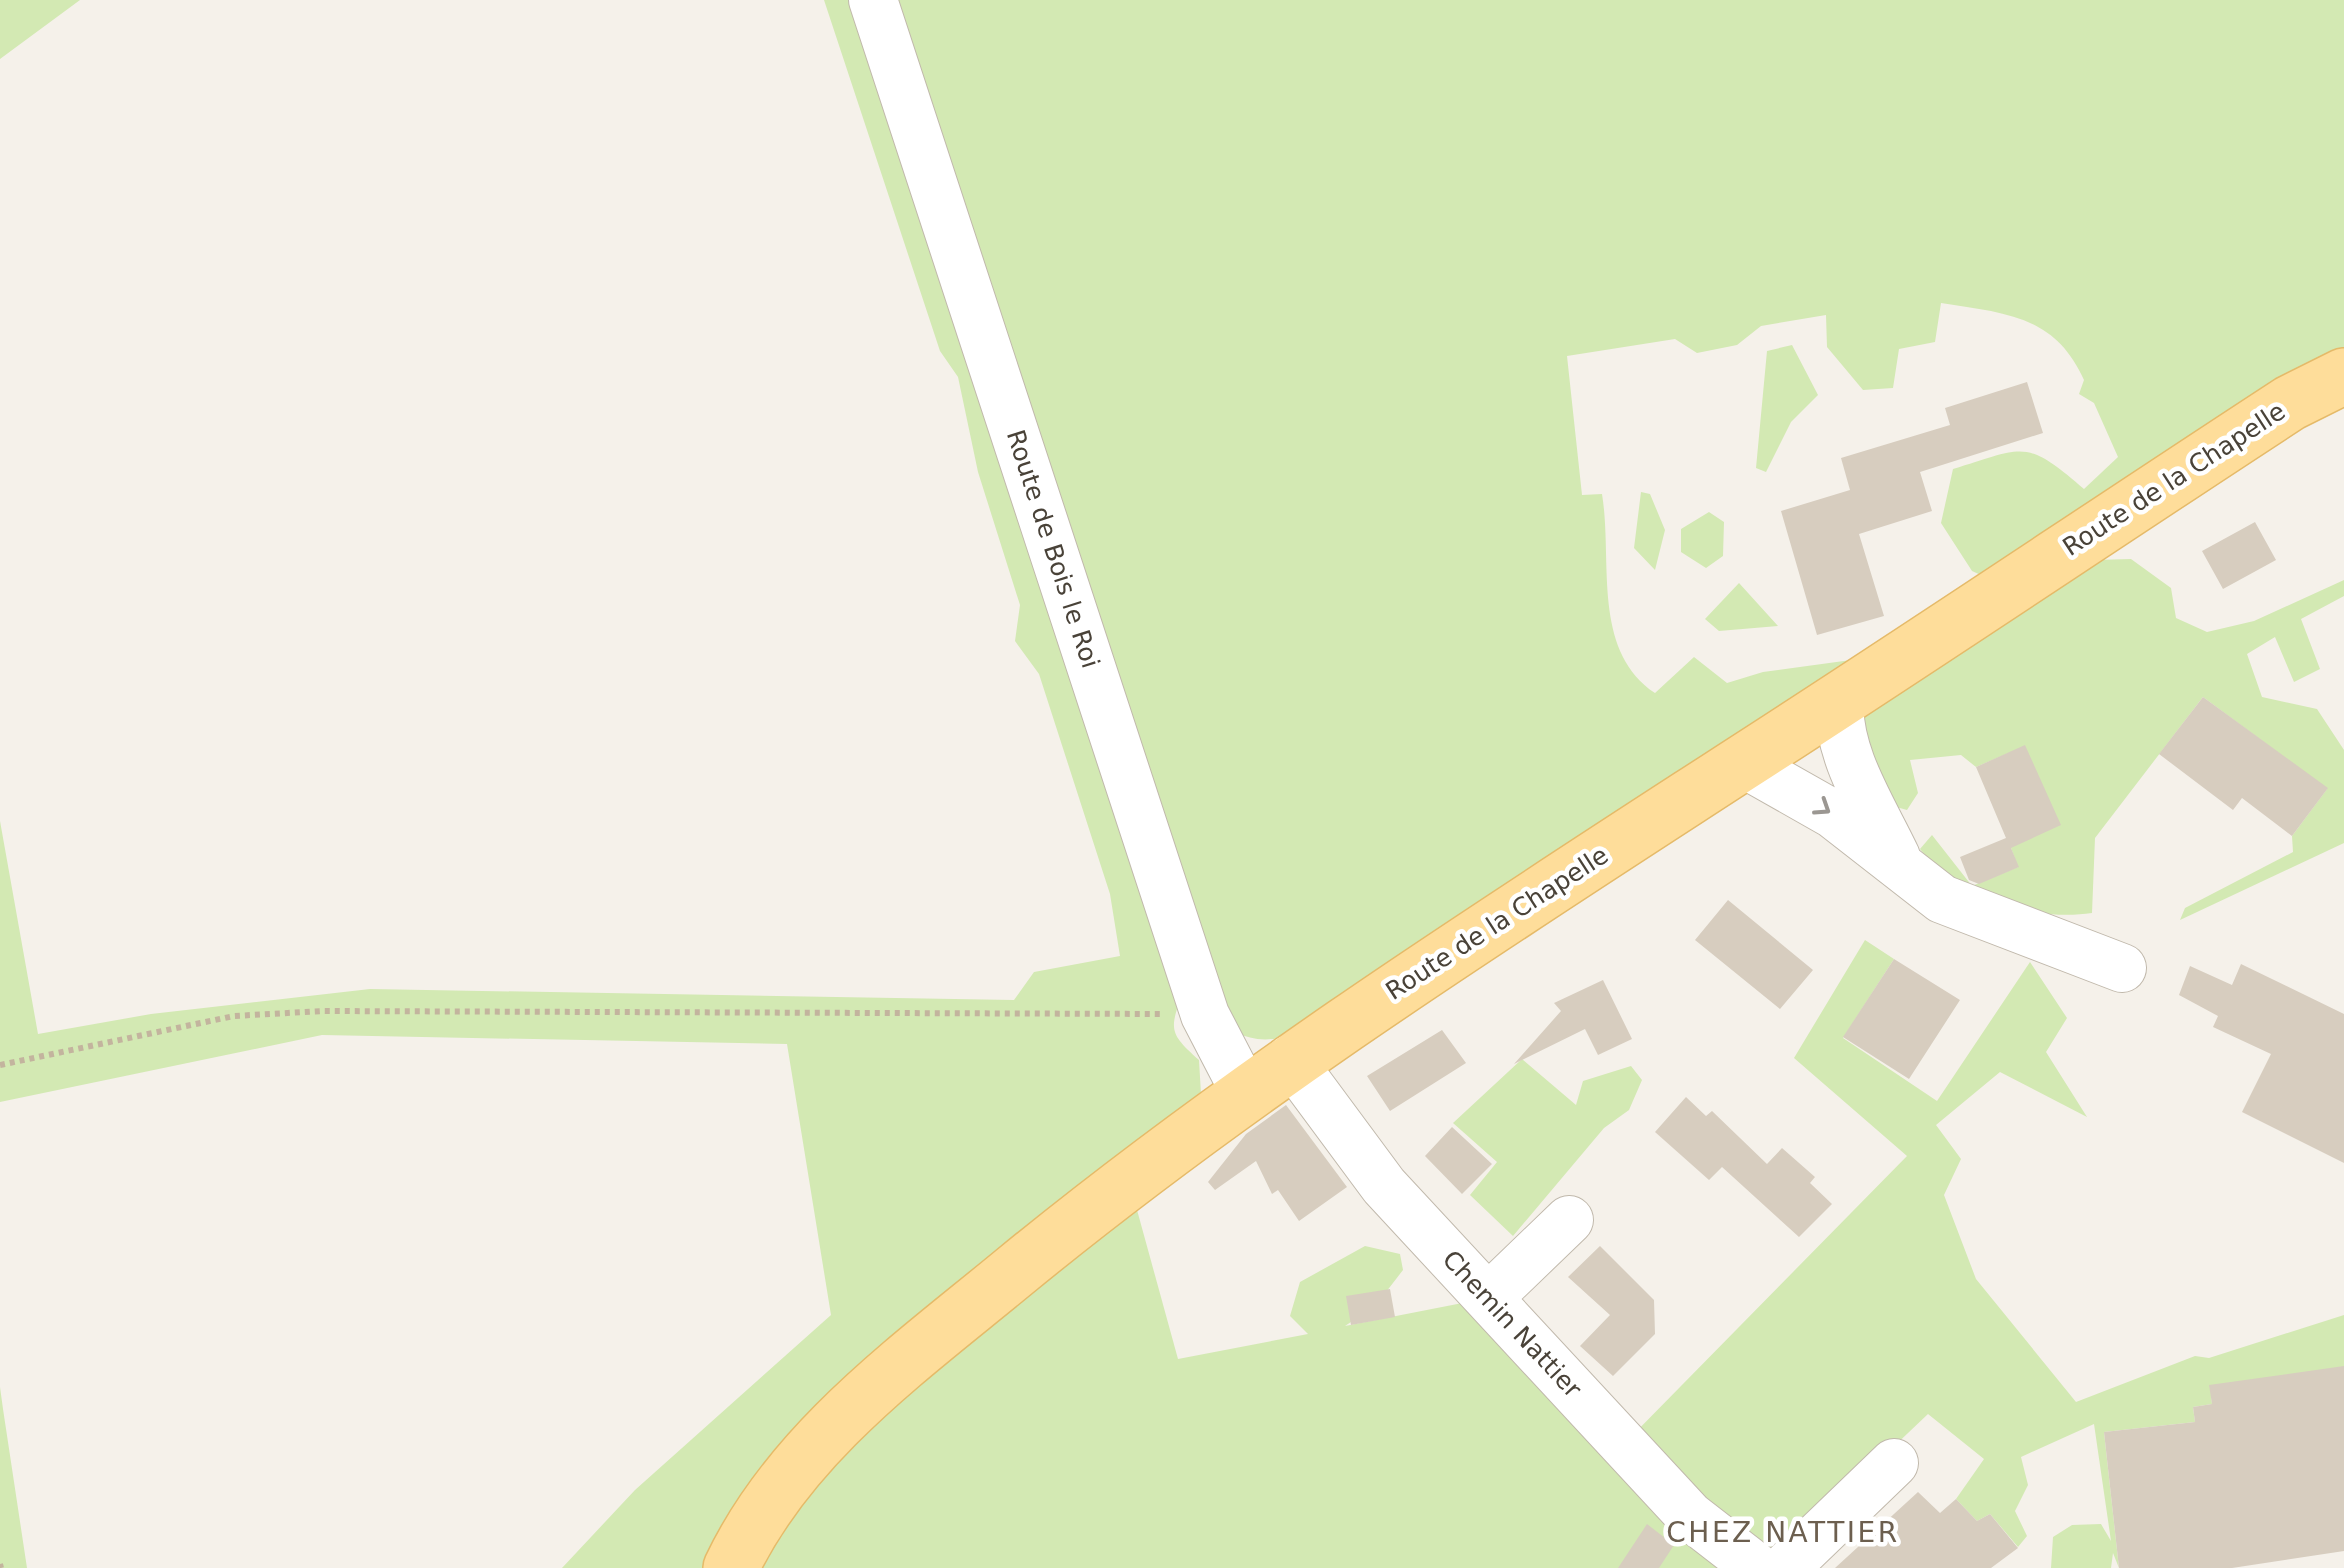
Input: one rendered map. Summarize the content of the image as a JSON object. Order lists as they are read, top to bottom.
{
  "streets": {
    "main road": ["Route de la Chapelle"],
    "street": ["Route de Bois le Roi", "Chemin Nattier"]
  },
  "crossings": [
    ["Route de la Chapelle", "Route de Bois le Roi"],
    ["Route de la Chapelle", "Chemin Nattier"]
  ],
  "districts": ["CHEZ NATTIER"]
}
